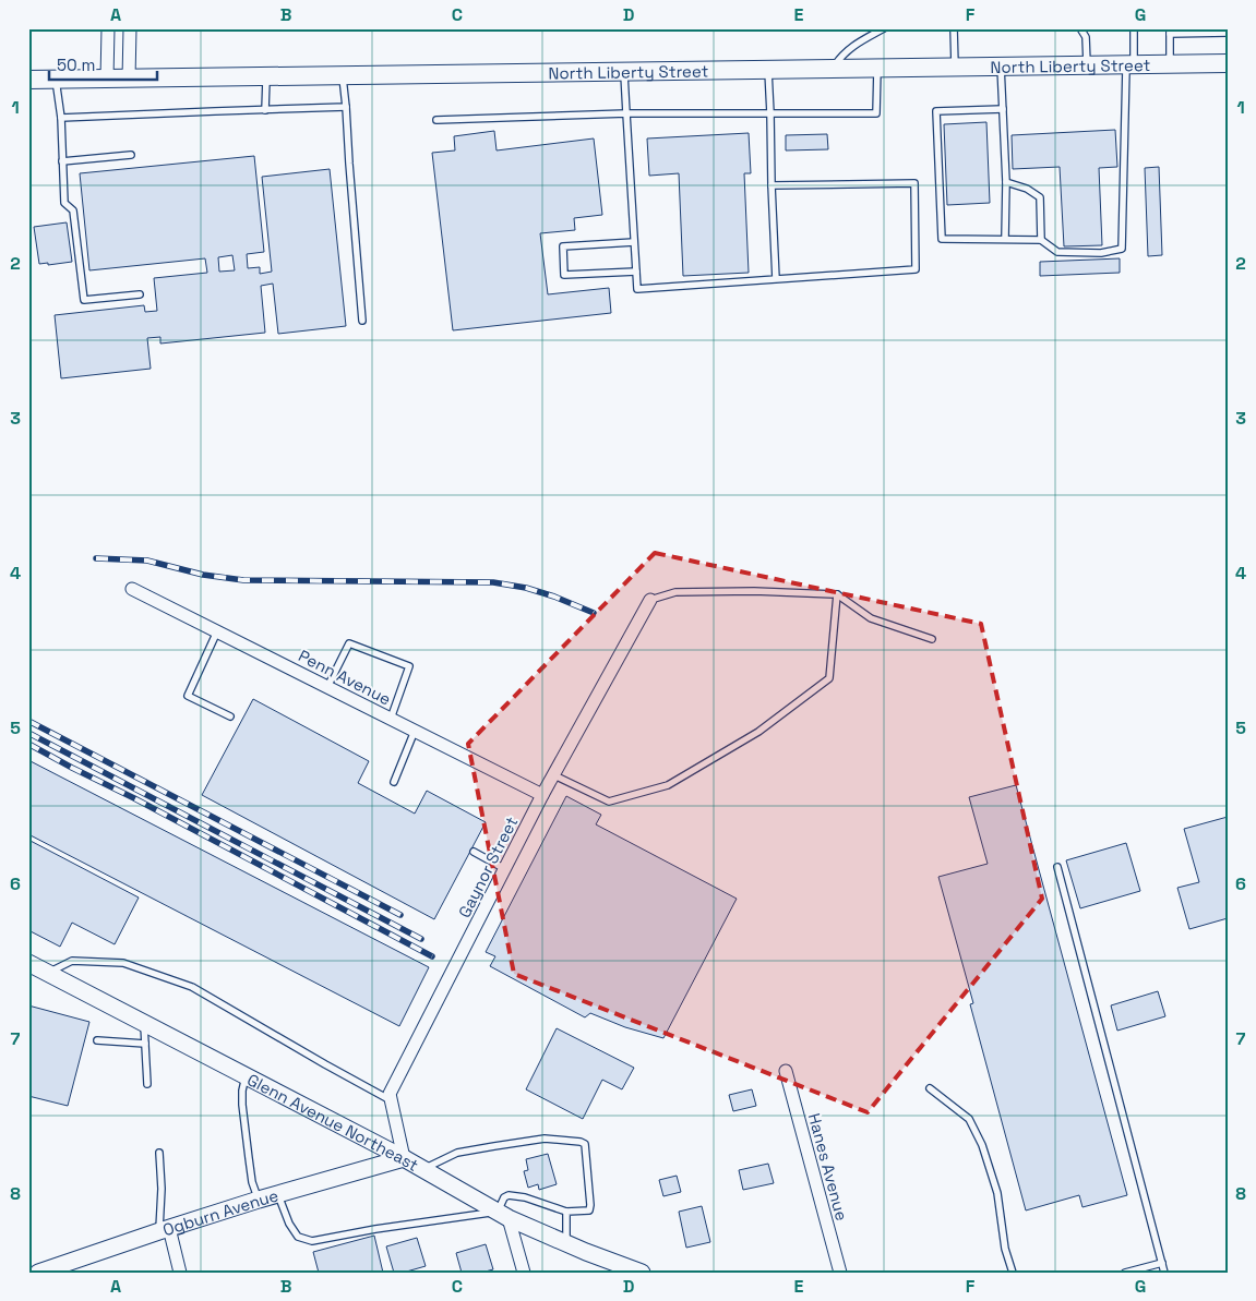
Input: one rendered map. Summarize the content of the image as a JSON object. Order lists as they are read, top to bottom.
{
  "streets": {
    "main road": ["North Liberty Street"],
    "street": [
      "Penn Avenue",
      "Gaynor Street",
      "Glenn Avenue Northeast",
      "Hanes Avenue",
      "Ogburn Avenue"
    ]
  },
  "crossings": [
    ["Penn Avenue", "Gaynor Street"],
    ["Glenn Avenue Northeast", "Ogburn Avenue"]
  ],
  "scale_bar": "50 m",
  "grid": {
    "columns": [
      "A",
      "B",
      "C",
      "D",
      "E",
      "F",
      "G"
    ],
    "rows": [
      "1",
      "2",
      "3",
      "4",
      "5",
      "6",
      "7",
      "8"
    ]
  }
}
